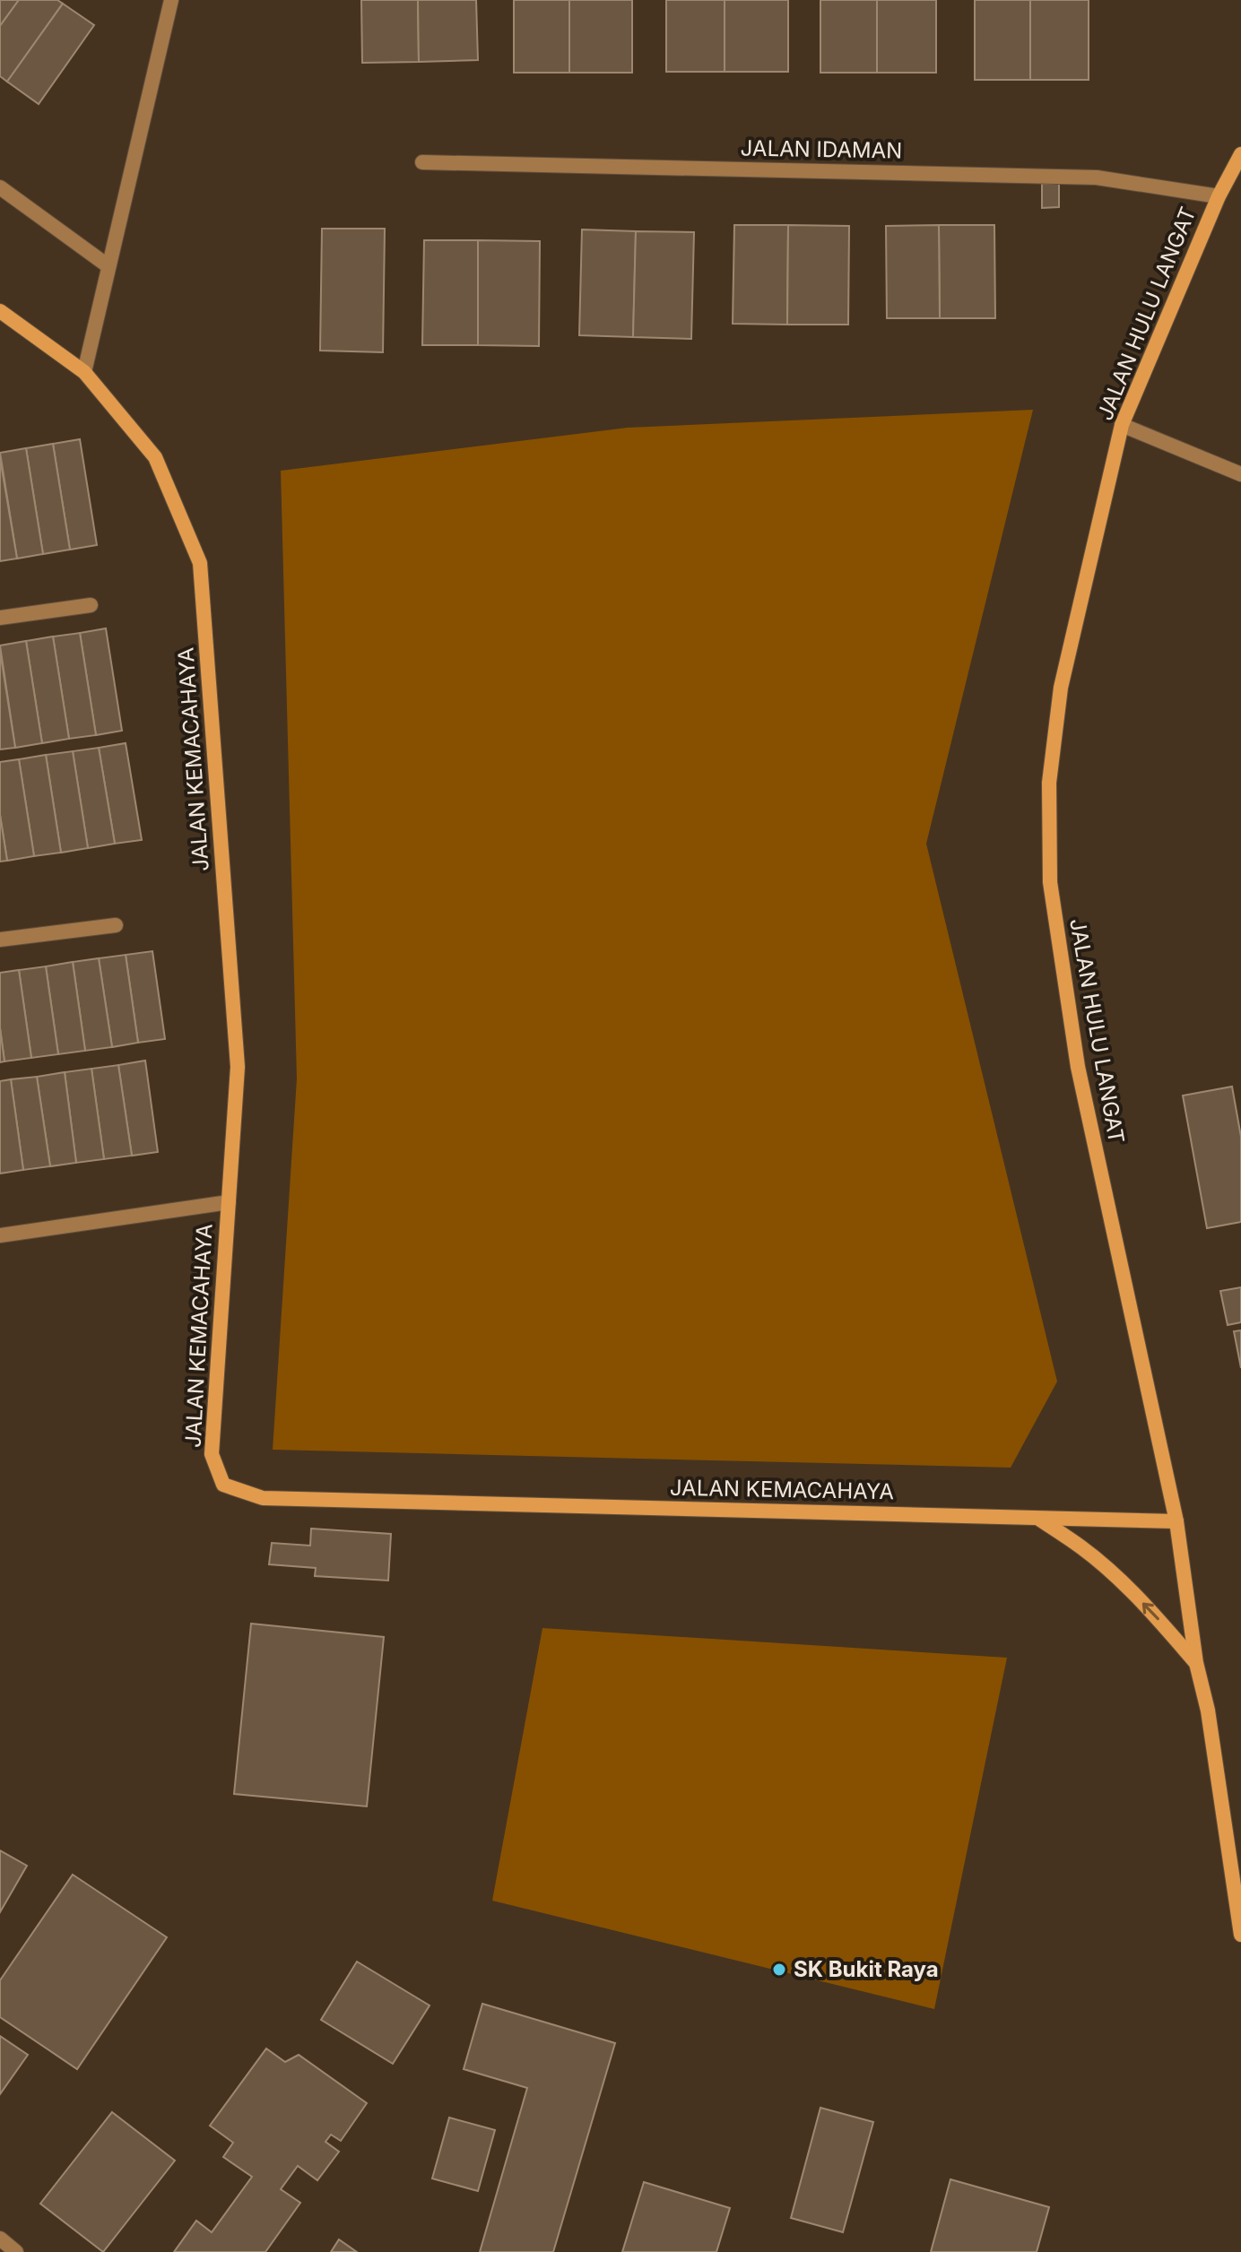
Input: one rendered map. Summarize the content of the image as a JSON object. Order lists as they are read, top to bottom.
{
  "streets": {
    "street": ["JALAN IDAMAN", "JALAN HULU LANGAT", "JALAN KEMACAHAYA"]
  },
  "crossings": [
    ["JALAN IDAMAN", "JALAN HULU LANGAT"],
    ["JALAN HULU LANGAT", "JALAN KEMACAHAYA"]
  ],
  "places": ["SK Bukit Raya"]
}
